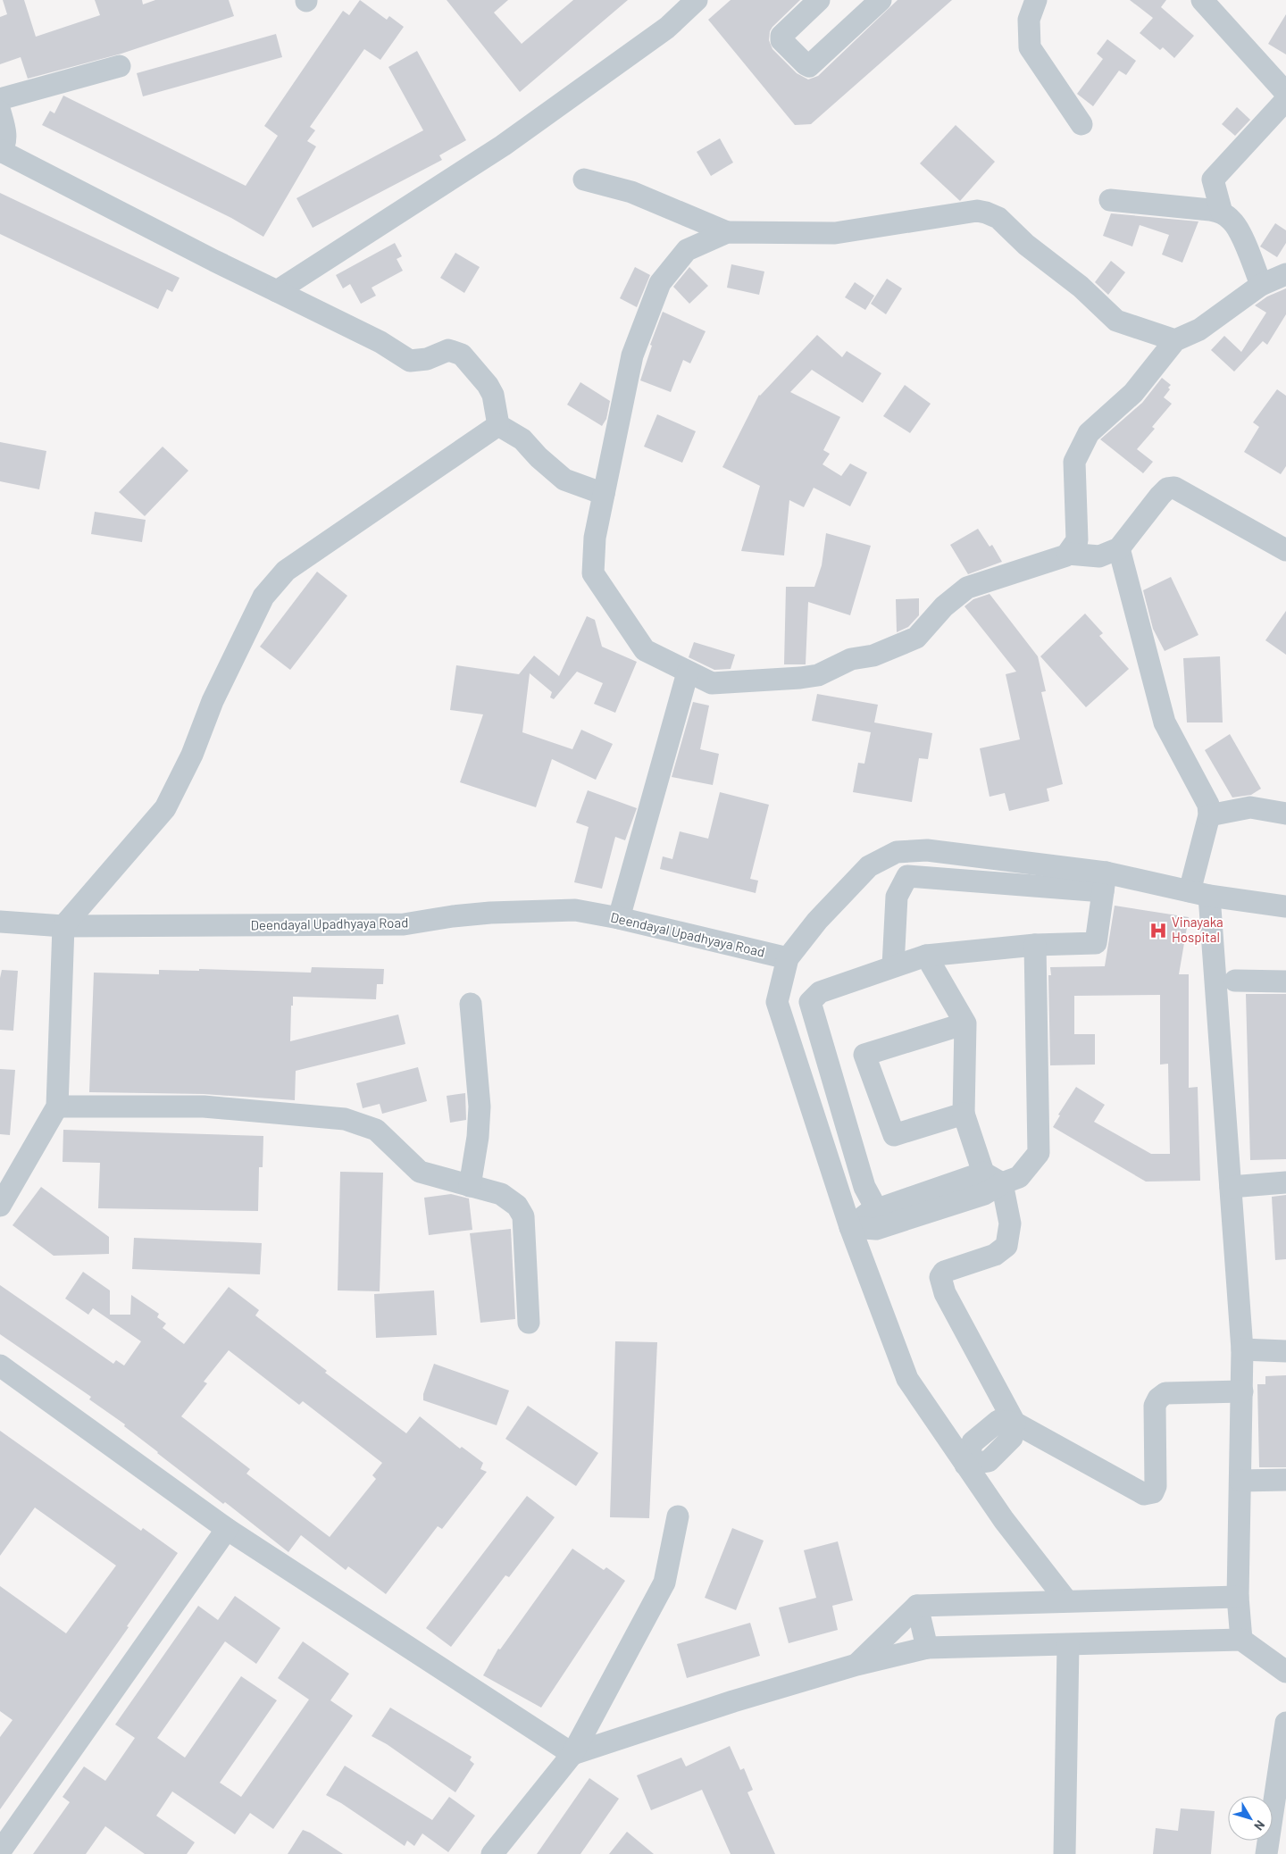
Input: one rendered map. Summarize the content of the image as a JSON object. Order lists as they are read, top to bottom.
{
  "streets": {
    "street": ["Deendayal Upadhyaya Road"]
  },
  "places": {
    "hospital": ["Vinayaka Hospital"]
  },
  "north": "bottom right"
}
